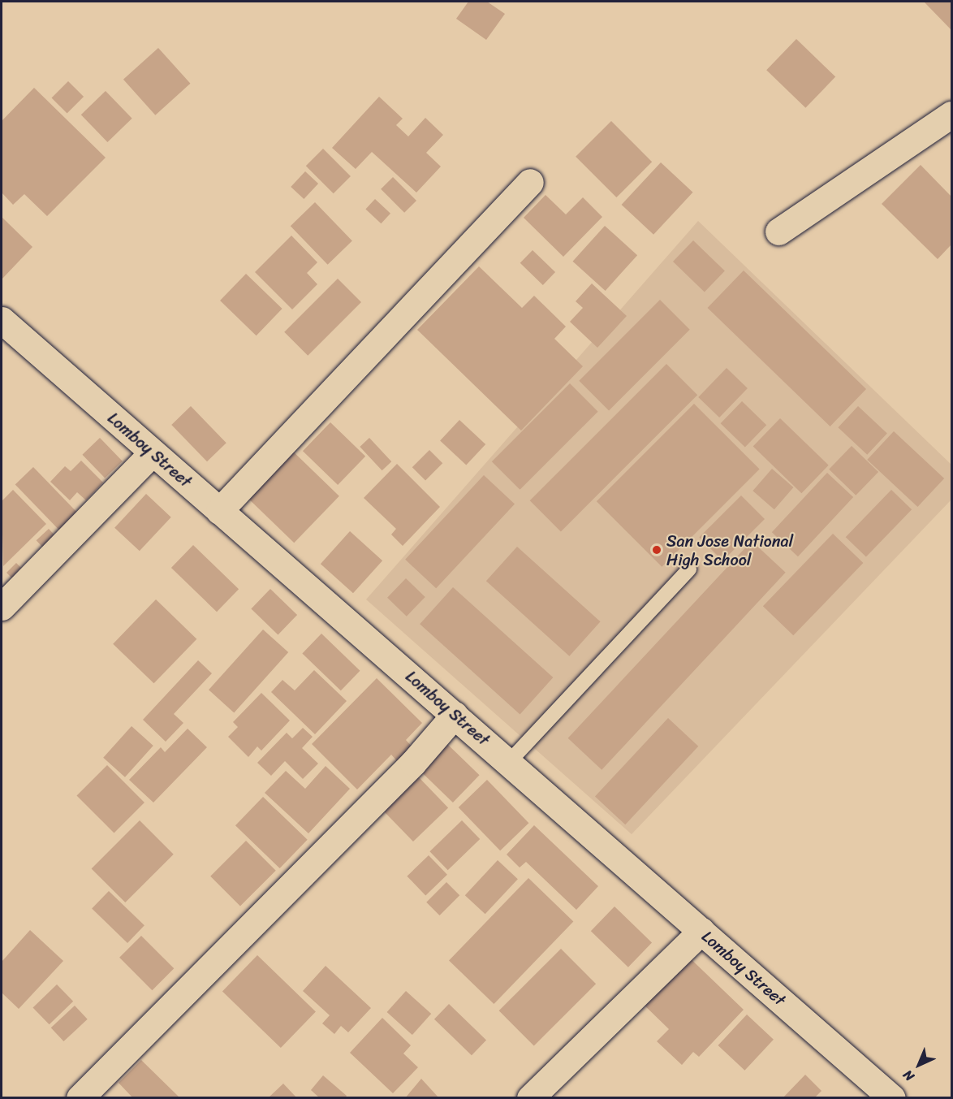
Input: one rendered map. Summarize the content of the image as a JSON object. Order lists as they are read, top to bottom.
{
  "streets": {
    "street": ["Lomboy Street"]
  },
  "places": ["San Jose National High School"],
  "north": "bottom left"
}
